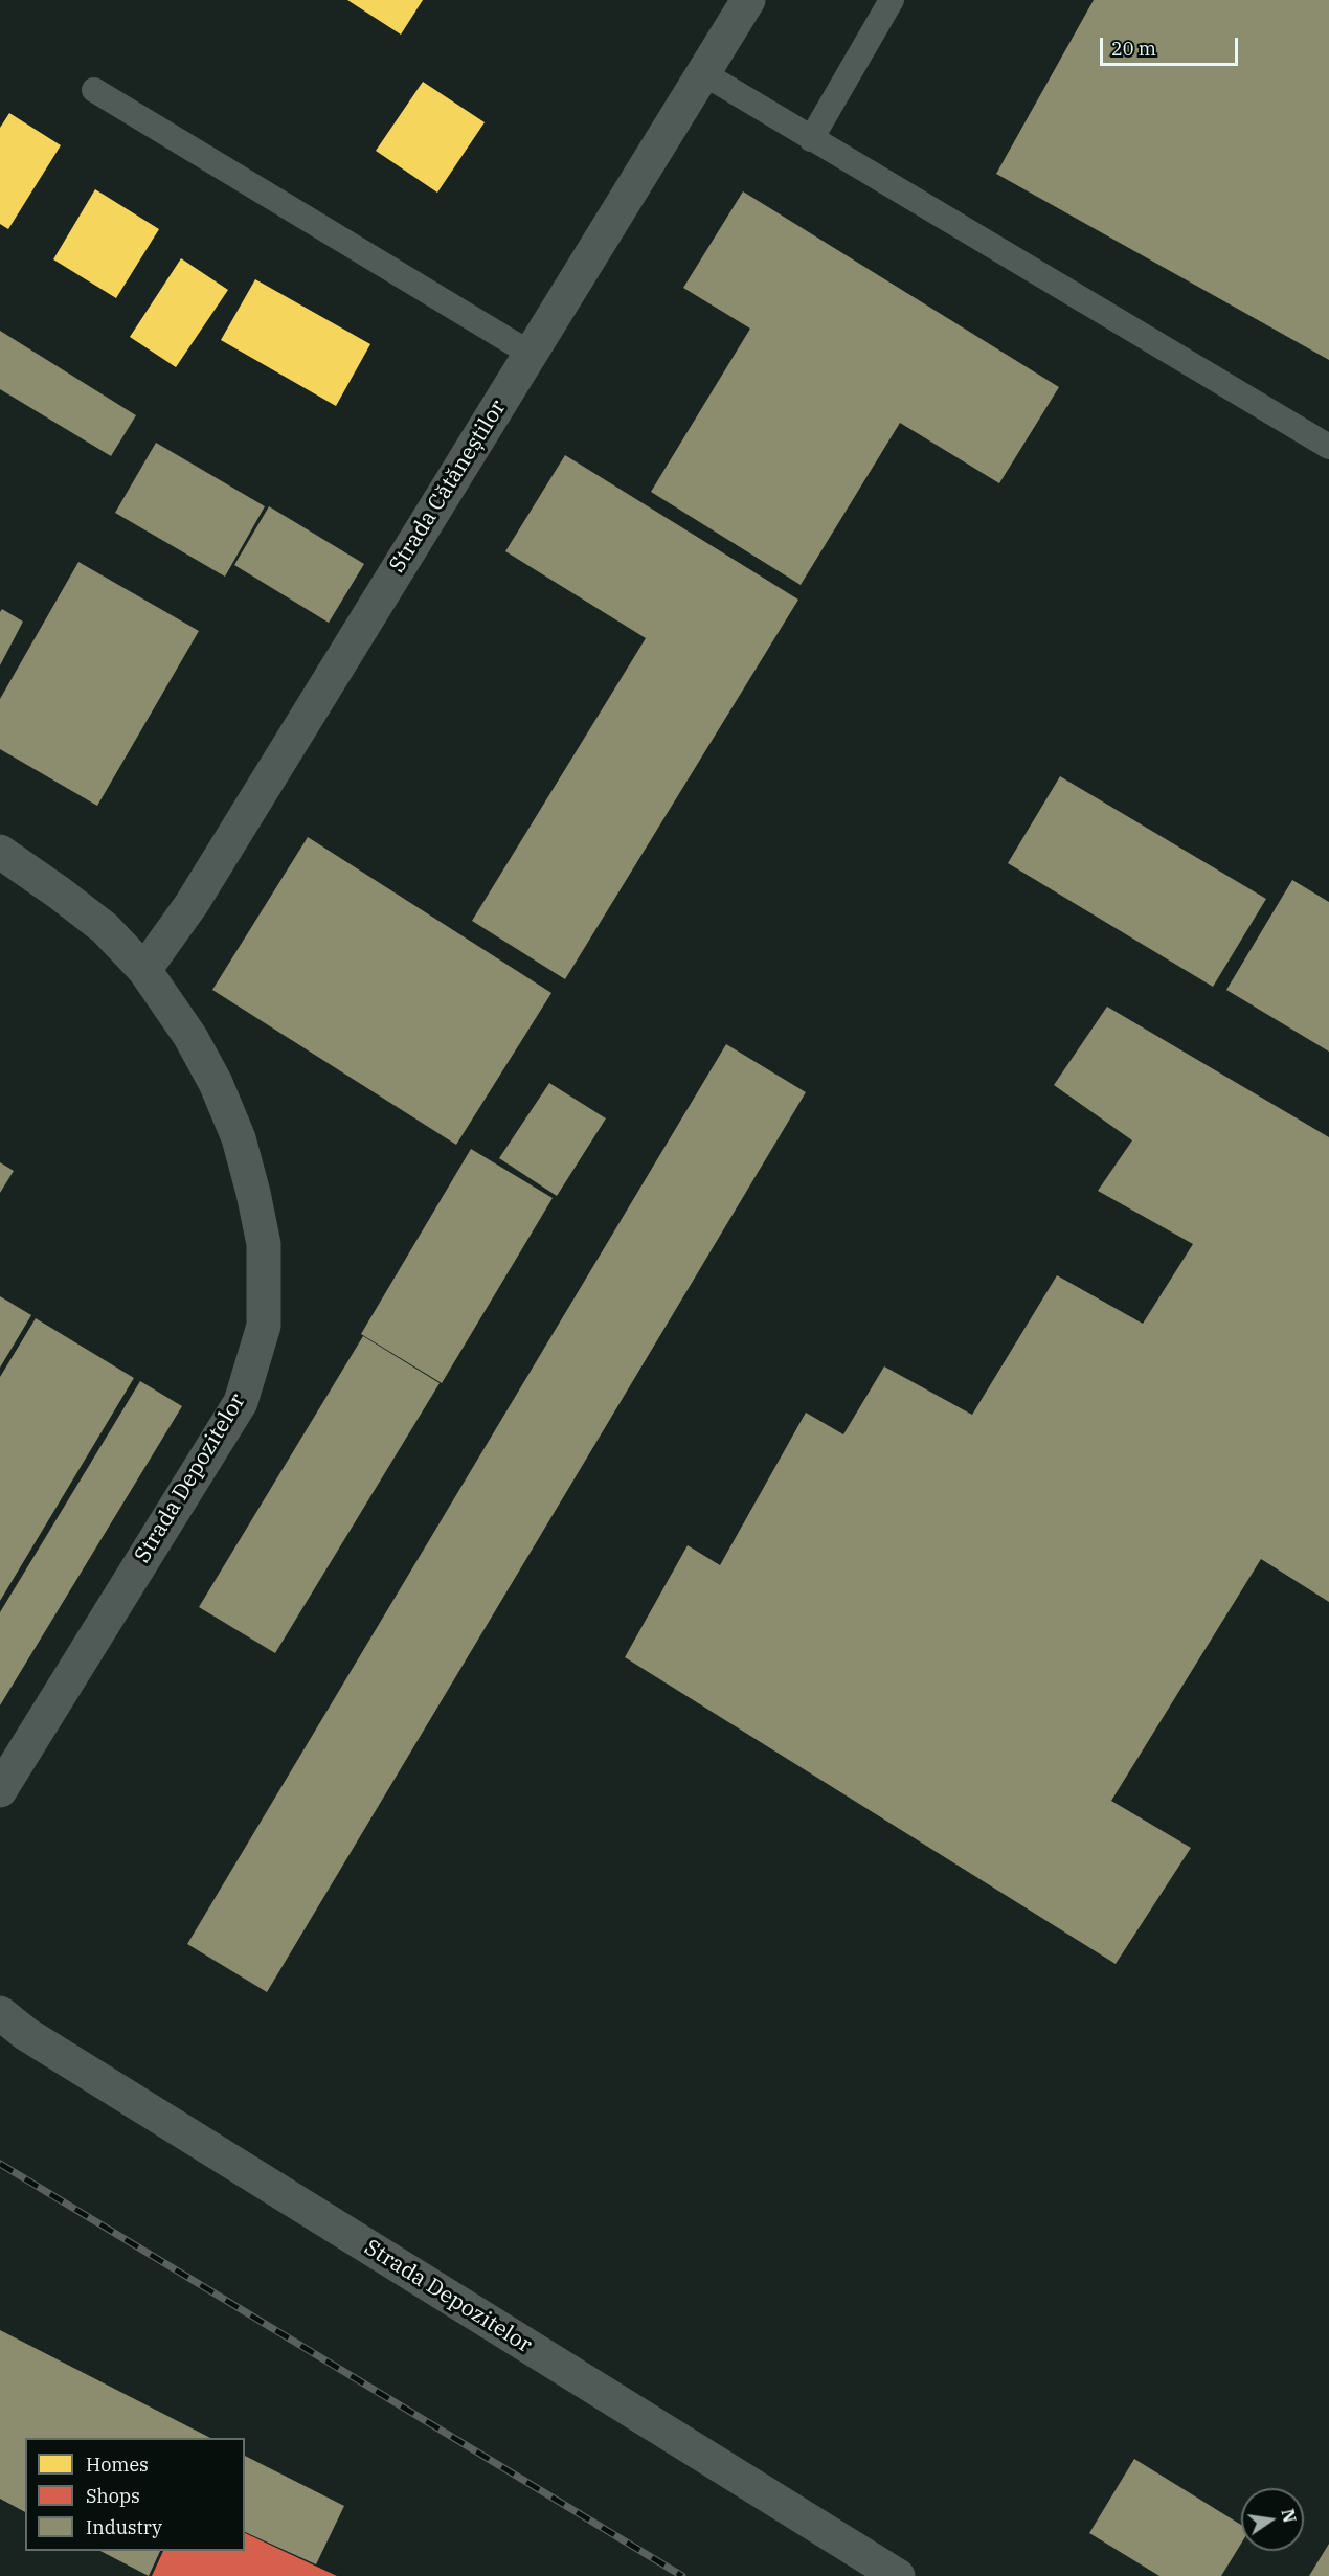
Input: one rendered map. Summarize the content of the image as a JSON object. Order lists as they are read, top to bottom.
{
  "streets": {
    "street": ["Strada Cătăneștilor", "Strada Depozitelor"]
  },
  "crossings": [
    ["Strada Cătăneștilor", "Strada Depozitelor"]
  ],
  "legend": ["Homes", "Shops", "Industry"],
  "scale_bar": "20 m",
  "north": "right"
}
